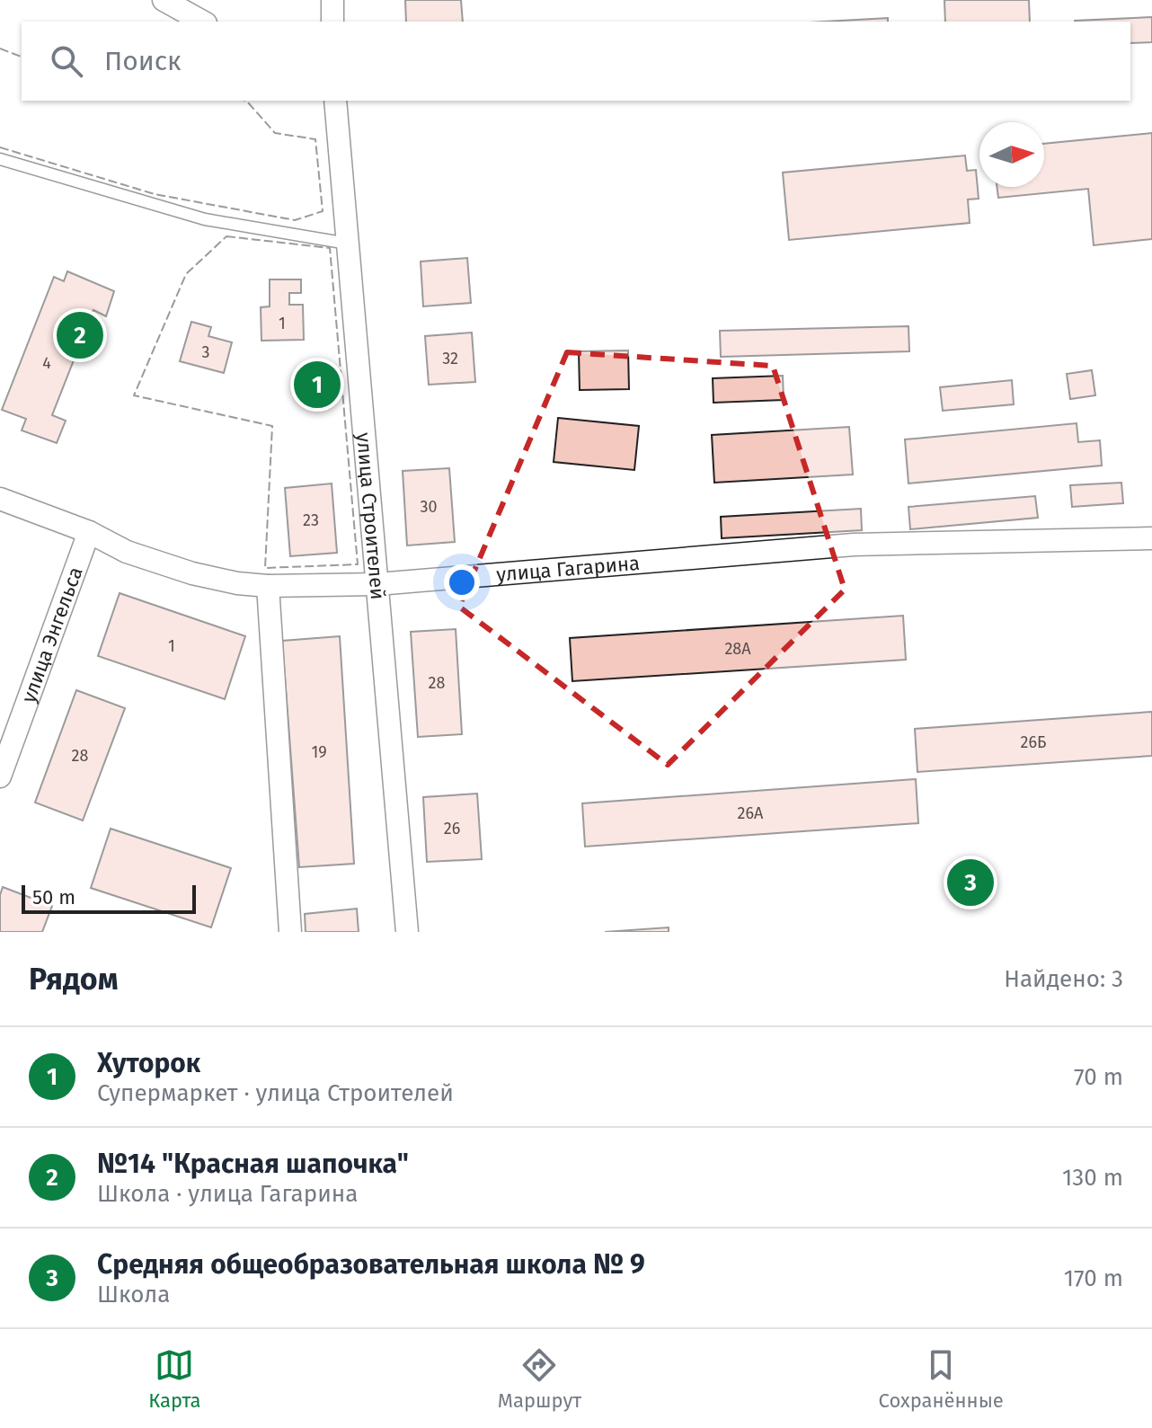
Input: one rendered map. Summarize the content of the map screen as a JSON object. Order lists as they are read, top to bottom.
{
  "streets": {
    "street": ["улица Строителей", "улица Гагарина", "улица Энгельса"]
  },
  "crossings": [
    ["улица Строителей", "улица Гагарина"],
    ["улица Гагарина", "улица Энгельса"]
  ],
  "house_numbers": [
    "1",
    "3",
    "32",
    "4",
    "30",
    "23",
    "1",
    "28А",
    "28",
    "26Б",
    "19",
    "28",
    "26А",
    "26"
  ],
  "scale_bar": "50 m",
  "north": "right",
  "page": {
    "search": "Поиск",
    "pins": ["2", "1", "3"],
    "scale": "50 m",
    "heading": ["Рядом", "Найдено: 3"],
    "list": [
      {
        "mark": "1",
        "name": "Хуторок",
        "note": "Супермаркет · улица Строителей",
        "value": "70 m"
      },
      {
        "mark": "2",
        "name": "№14 \"Красная шапочка\"",
        "note": "Школа · улица Гагарина",
        "value": "130 m"
      },
      {
        "mark": "3",
        "name": "Средняя общеобразовательная школа № 9",
        "note": "Школа",
        "value": "170 m"
      }
    ],
    "nav": ["Карта", "Маршрут", "Сохранённые"]
  }
}
